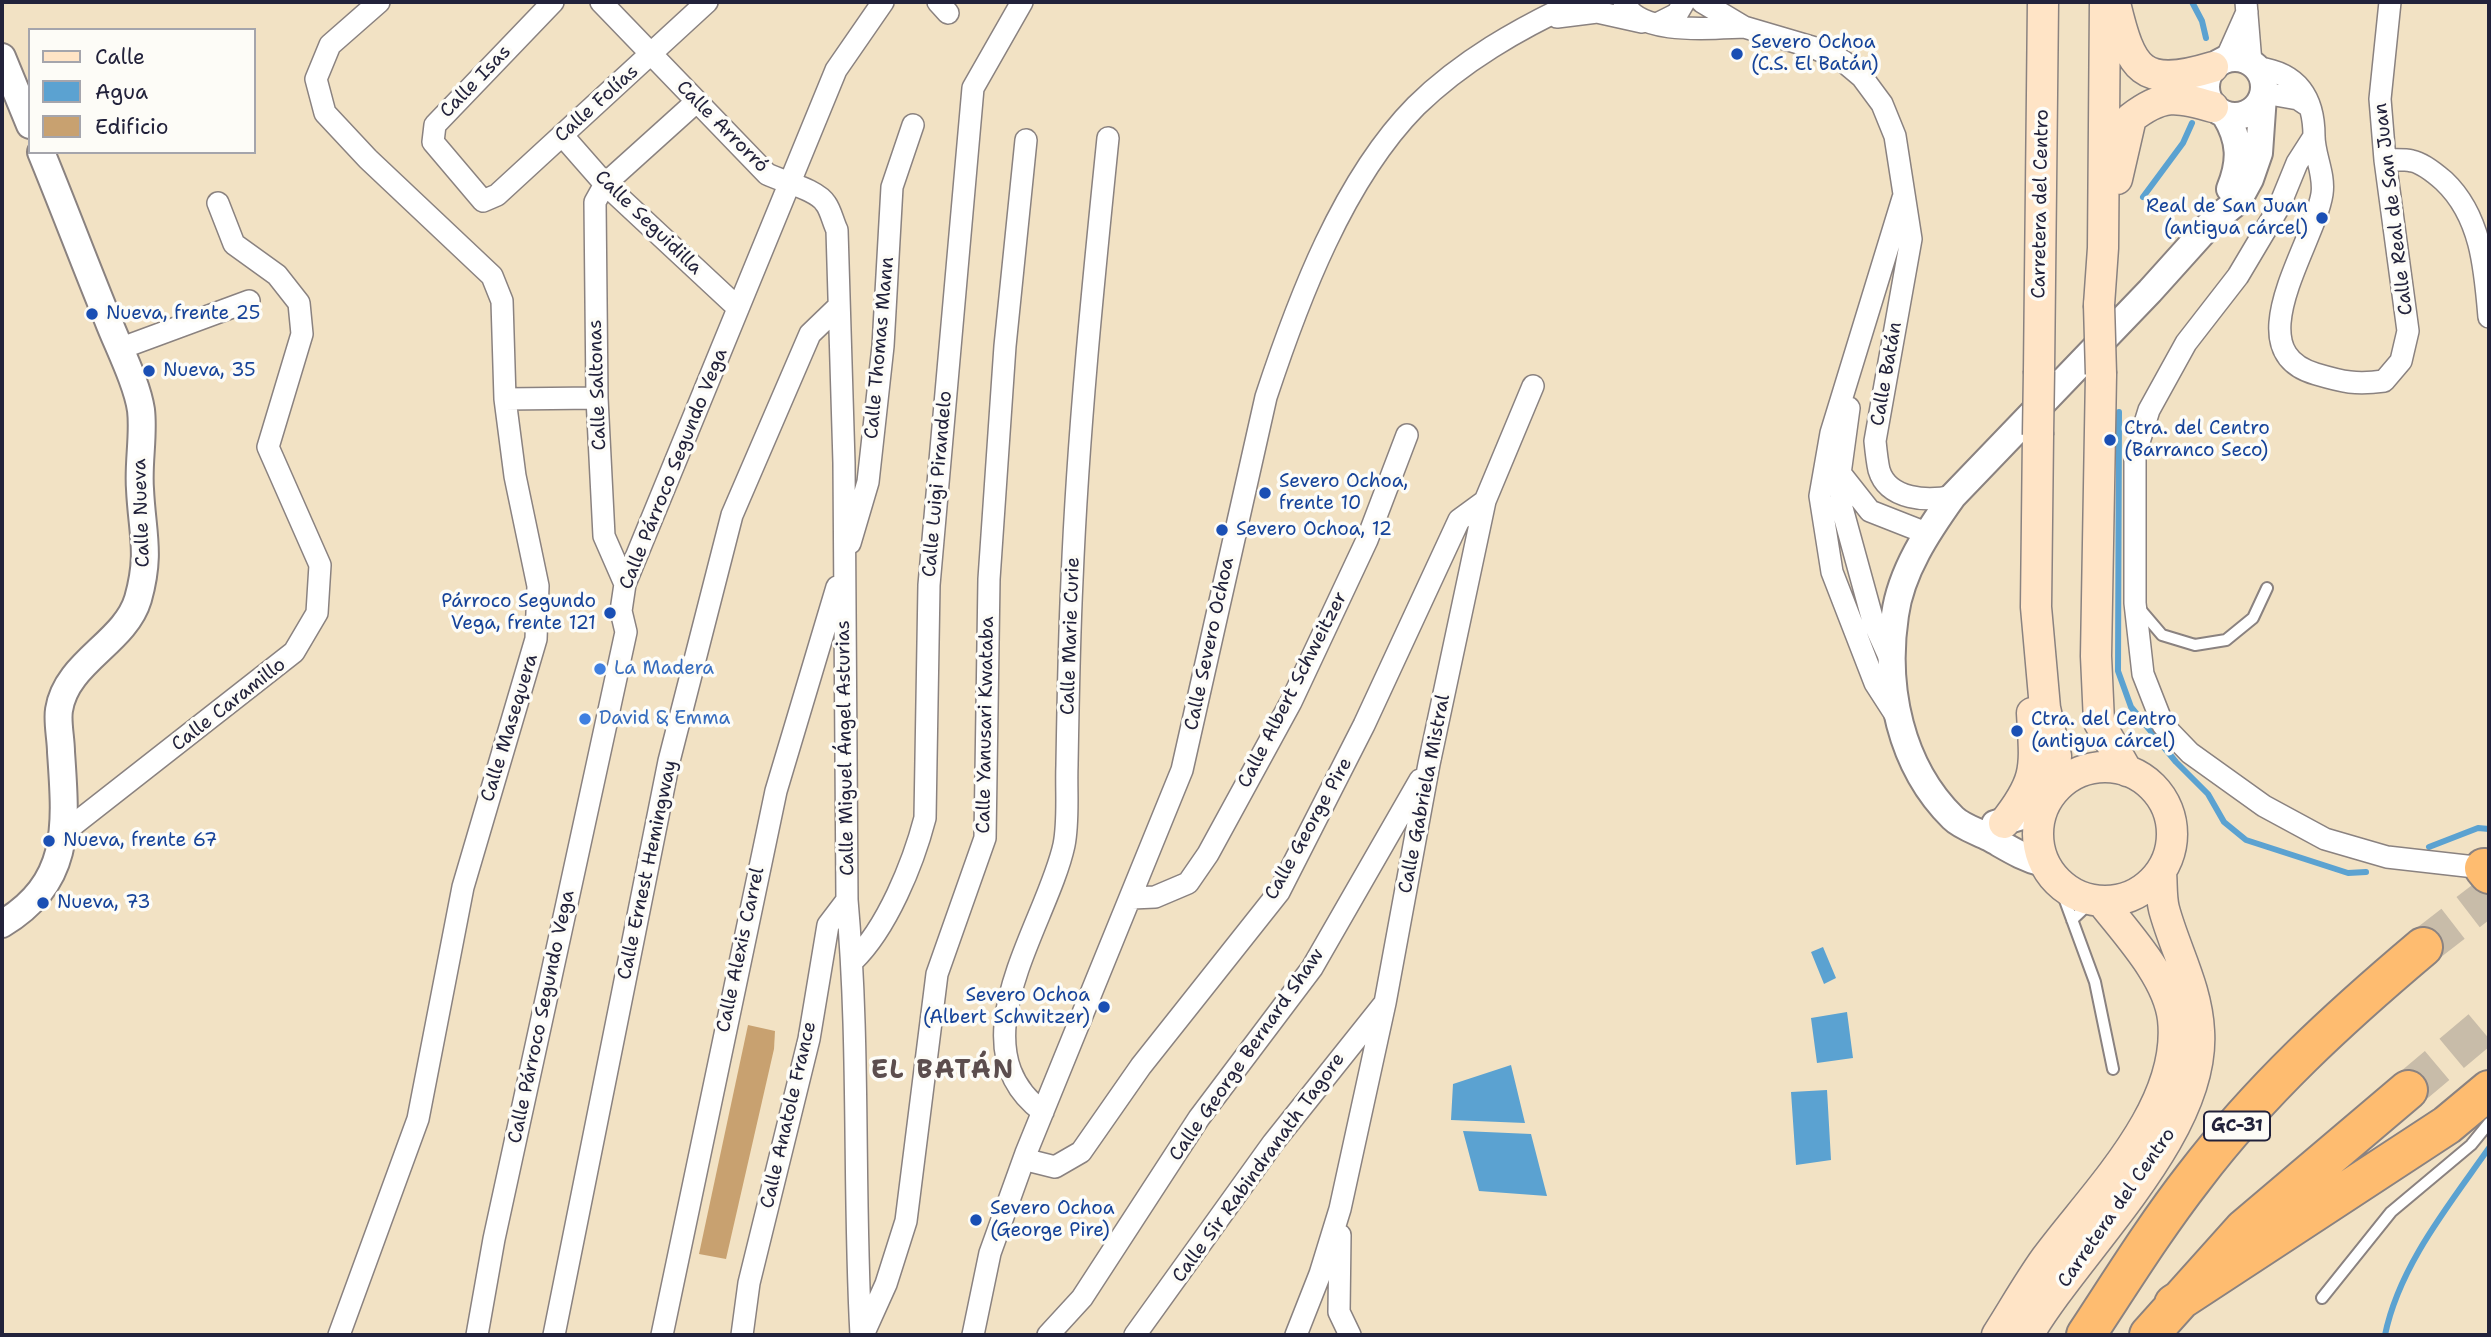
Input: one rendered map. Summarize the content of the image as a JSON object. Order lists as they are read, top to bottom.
{
  "streets": {
    "highway": ["GC-31"],
    "main road": ["Carretera del Centro"],
    "street": [
      "Calle Isas",
      "Calle Folías",
      "Calle Arrorró",
      "Calle Real de San Juan",
      "Calle Seguidilla",
      "Calle Thomas Mann",
      "Calle Batán",
      "Calle Saltonas",
      "Calle Párroco Segundo Vega",
      "Calle Luigi Pirandelo",
      "Calle Nueva",
      "Calle Marie Curie",
      "Calle Severo Ochoa",
      "Calle Albert Schweitzer",
      "Calle Caramillo",
      "Calle Yanusari Kwataba",
      "Calle Masequera",
      "Calle Miguel Ángel Asturias",
      "Calle Gabriela Mistral",
      "Calle George Pire",
      "Calle Ernest Hemingway",
      "Calle Alexis Carrel",
      "Calle George Bernard Shaw",
      "Calle Anatole France",
      "Calle Sir Rabindranath Tagore"
    ]
  },
  "crossings": [
    ["Calle Isas", "Calle Folías"],
    ["Calle Folías", "Calle Arrorró"],
    ["Calle Folías", "Calle Seguidilla"],
    ["Calle Arrorró", "Calle Párroco Segundo Vega"],
    ["Calle Arrorró", "Calle Miguel Ángel Asturias"],
    ["Calle Seguidilla", "Calle Saltonas"],
    ["Calle Seguidilla", "Calle Párroco Segundo Vega"],
    ["Calle Thomas Mann", "Calle Miguel Ángel Asturias"],
    ["Calle Thomas Mann", "Calle Alexis Carrel"],
    ["Calle Batán", "Calle Severo Ochoa"],
    ["Calle Saltonas", "Calle Párroco Segundo Vega"],
    ["Calle Párroco Segundo Vega", "Calle Miguel Ángel Asturias"],
    ["Calle Luigi Pirandelo", "Calle Miguel Ángel Asturias"],
    ["Calle Nueva", "Calle Caramillo"],
    ["Calle Marie Curie", "Calle Severo Ochoa"],
    ["Calle Severo Ochoa", "Calle Albert Schweitzer"],
    ["Calle Severo Ochoa", "Calle George Pire"],
    ["Calle Yanusari Kwataba", "Calle Miguel Ángel Asturias"],
    ["Calle Miguel Ángel Asturias", "Calle Ernest Hemingway"],
    ["Calle Miguel Ángel Asturias", "Calle Alexis Carrel"],
    ["Calle Miguel Ángel Asturias", "Calle Anatole France"],
    ["Calle Gabriela Mistral", "Calle George Pire"],
    ["Calle Gabriela Mistral", "Calle George Bernard Shaw"],
    ["Calle Gabriela Mistral", "Calle Sir Rabindranath Tagore"]
  ],
  "districts": ["EL BATÁN"],
  "places": [
    "Severo Ochoa (C.S. El Batán)",
    "Real de San Juan (antigua cárcel)",
    "Nueva, frente 25",
    "Nueva, 35",
    "Ctra. del Centro (Barranco Seco)",
    "Severo Ochoa, frente 10",
    "Severo Ochoa, 12",
    "Párroco Segundo Vega, frente 121",
    "La Madera",
    "David & Emma",
    "Ctra. del Centro (antigua cárcel)",
    "Nueva, frente 67",
    "Nueva, 73",
    "Severo Ochoa (Albert Schwitzer)",
    "Severo Ochoa (George Pire)"
  ],
  "legend": ["Calle", "Agua", "Edificio"]
}
